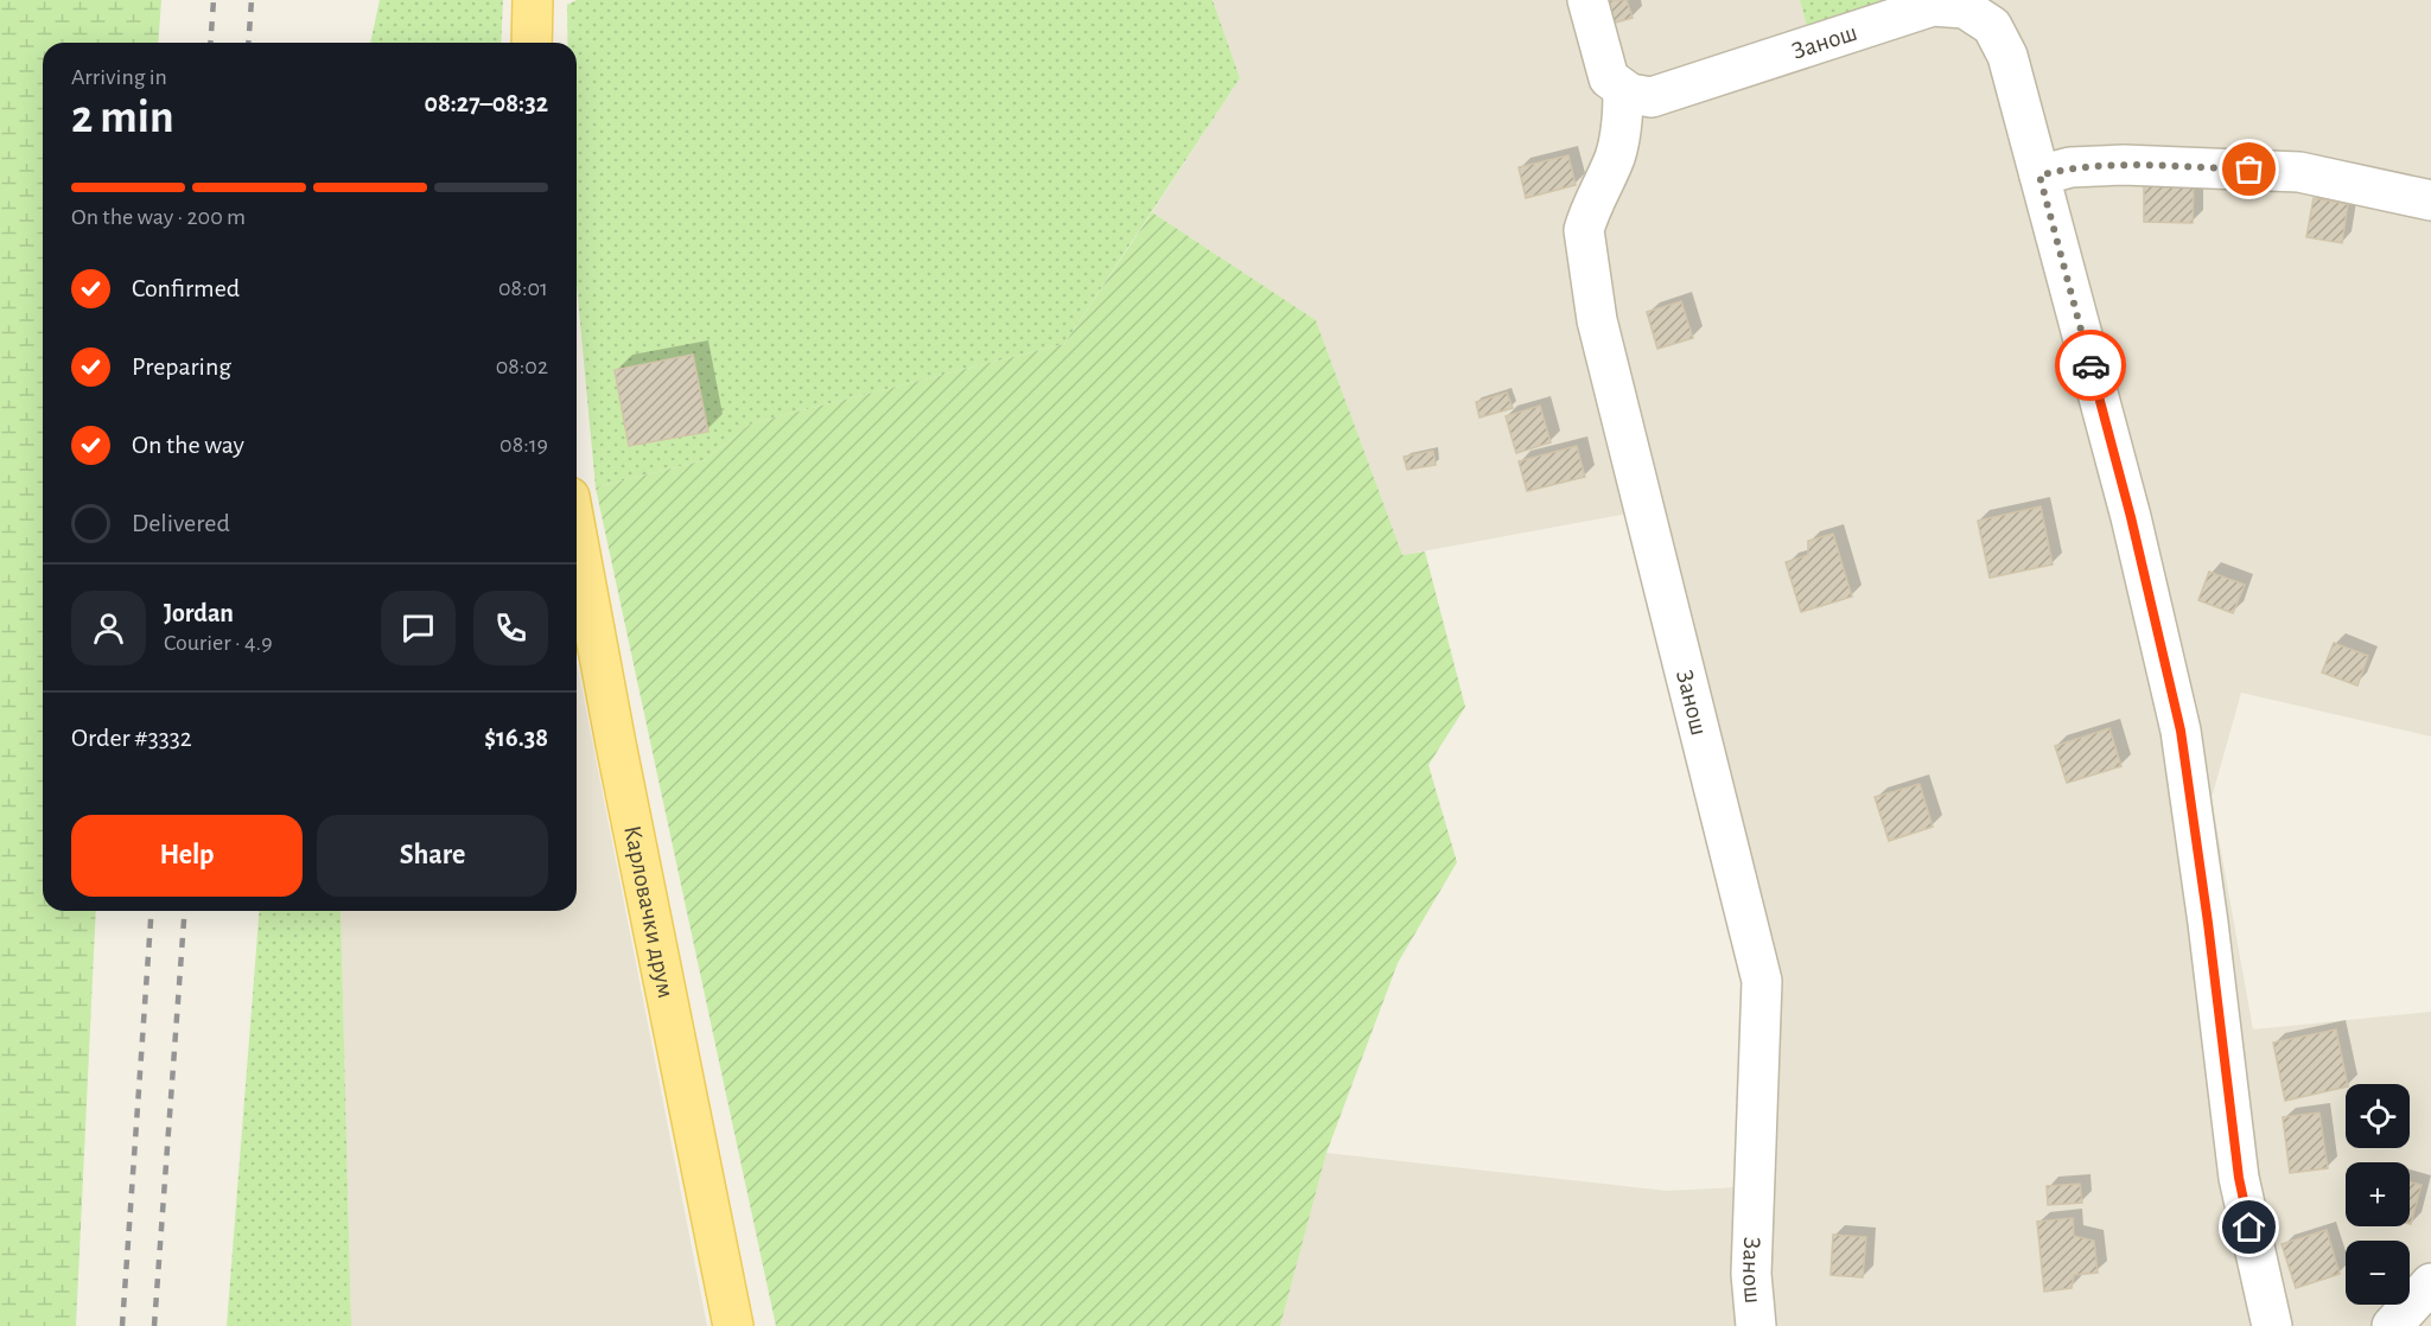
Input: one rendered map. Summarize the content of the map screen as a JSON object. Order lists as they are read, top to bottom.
{
  "streets": {
    "main road": ["Карловачки друм"],
    "street": ["Занош"]
  },
  "page": {
    "heading": ["2 min", "Arriving in", "08:27–08:32"],
    "panel": [
      "Jordan",
      "Courier · 4.9",
      "Order #3332",
      "$16.38"
    ],
    "bar": "On the way · 200 m",
    "list": [
      ["Confirmed", "08:01"],
      ["Preparing", "08:02"],
      ["On the way", "08:19"],
      "Delivered"
    ],
    "buttons": ["Help", "Share"],
    "map_buttons": ["+", "−"]
  }
}
